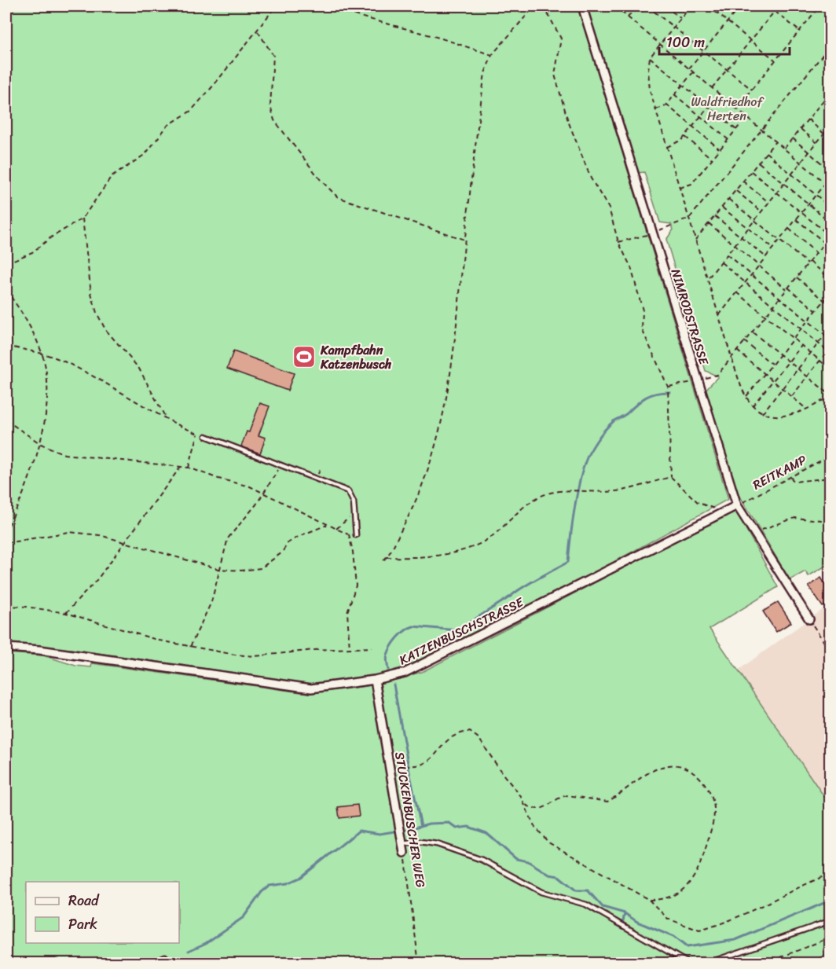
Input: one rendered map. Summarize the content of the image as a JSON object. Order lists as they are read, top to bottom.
{
  "streets": {
    "street": ["NIMRODSTRASSE", "KATZENBUSCHSTRASSE", "STUCKENBUSCHER WEG"],
    "path": ["REITKAMP"]
  },
  "crossings": [
    ["NIMRODSTRASSE", "REITKAMP"],
    ["NIMRODSTRASSE", "KATZENBUSCHSTRASSE"],
    ["REITKAMP", "KATZENBUSCHSTRASSE"],
    ["KATZENBUSCHSTRASSE", "STUCKENBUSCHER WEG"]
  ],
  "parks": ["Waldfriedhof Herten"],
  "places": {
    "sports": ["Kampfbahn Katzenbusch"]
  },
  "legend": ["Road", "Park"],
  "scale_bar": "100 m"
}
